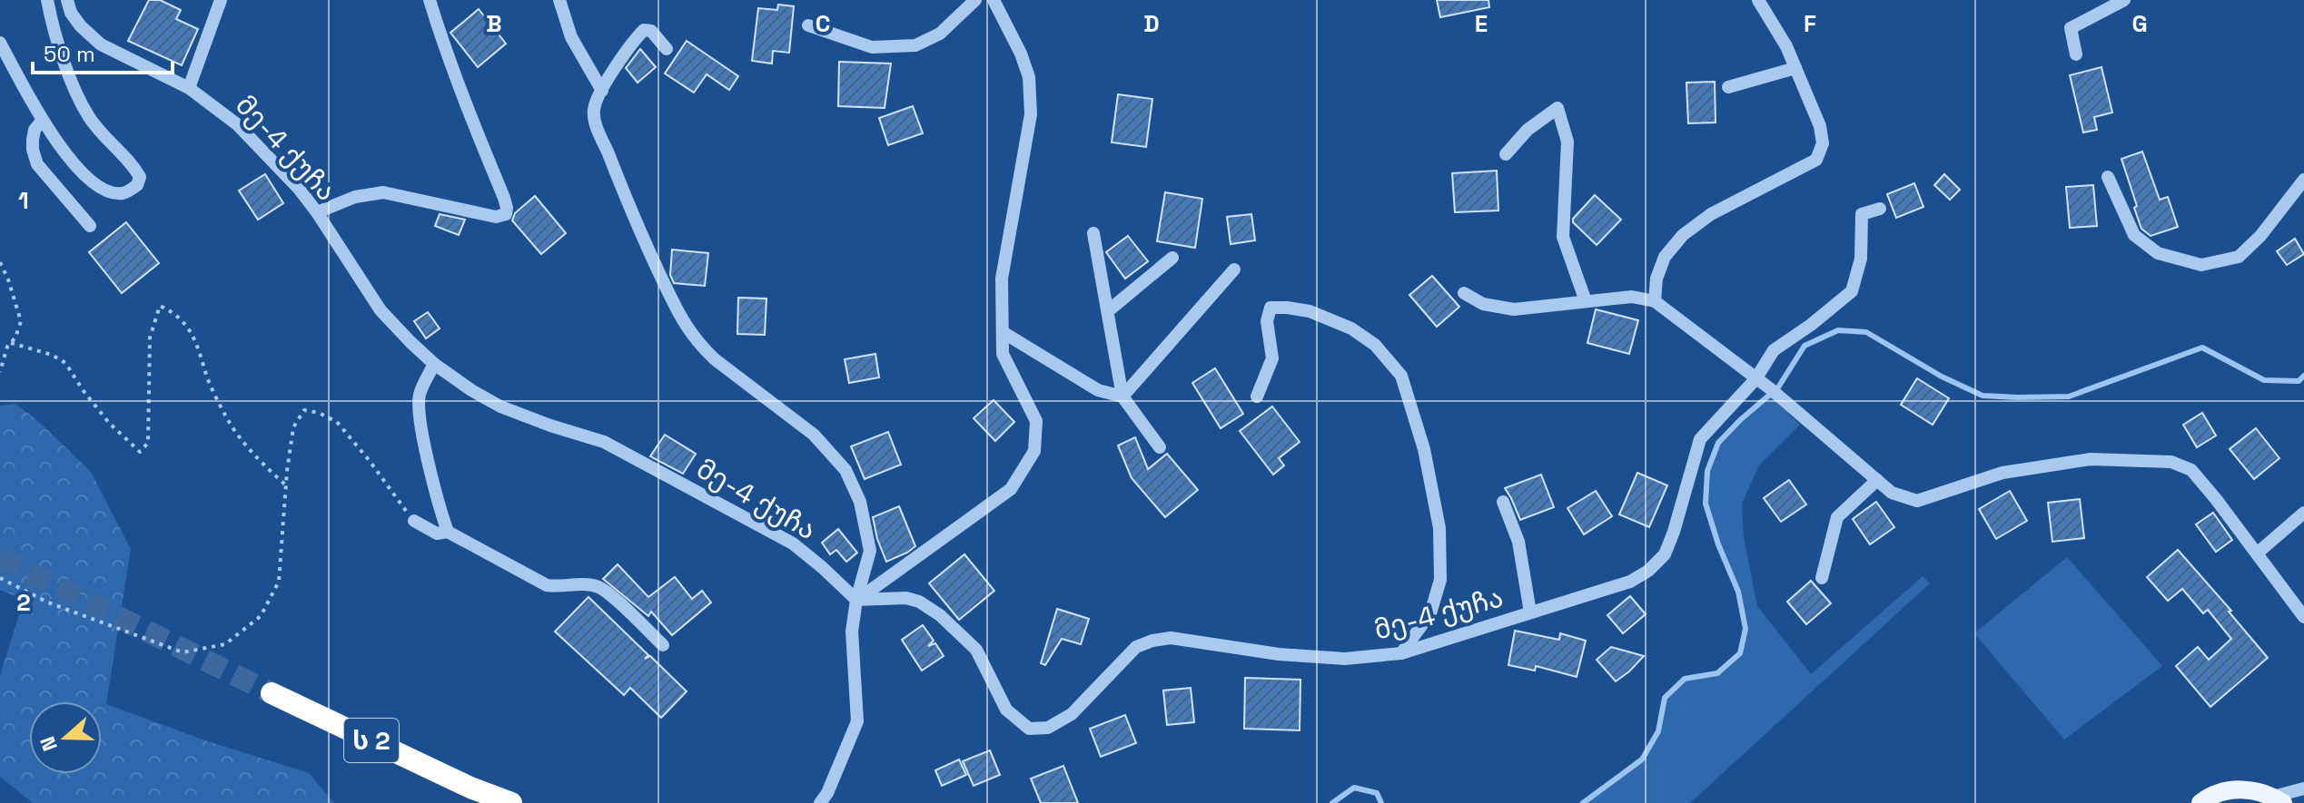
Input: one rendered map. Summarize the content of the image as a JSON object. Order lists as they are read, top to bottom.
{
  "streets": {
    "highway": ["ს 2"],
    "street": ["მე-4 ქუჩა"]
  },
  "scale_bar": "50 m",
  "north": "left",
  "grid": {
    "columns": [
      "B",
      "C",
      "D",
      "E",
      "F",
      "G"
    ],
    "rows": ["1", "2"]
  }
}
